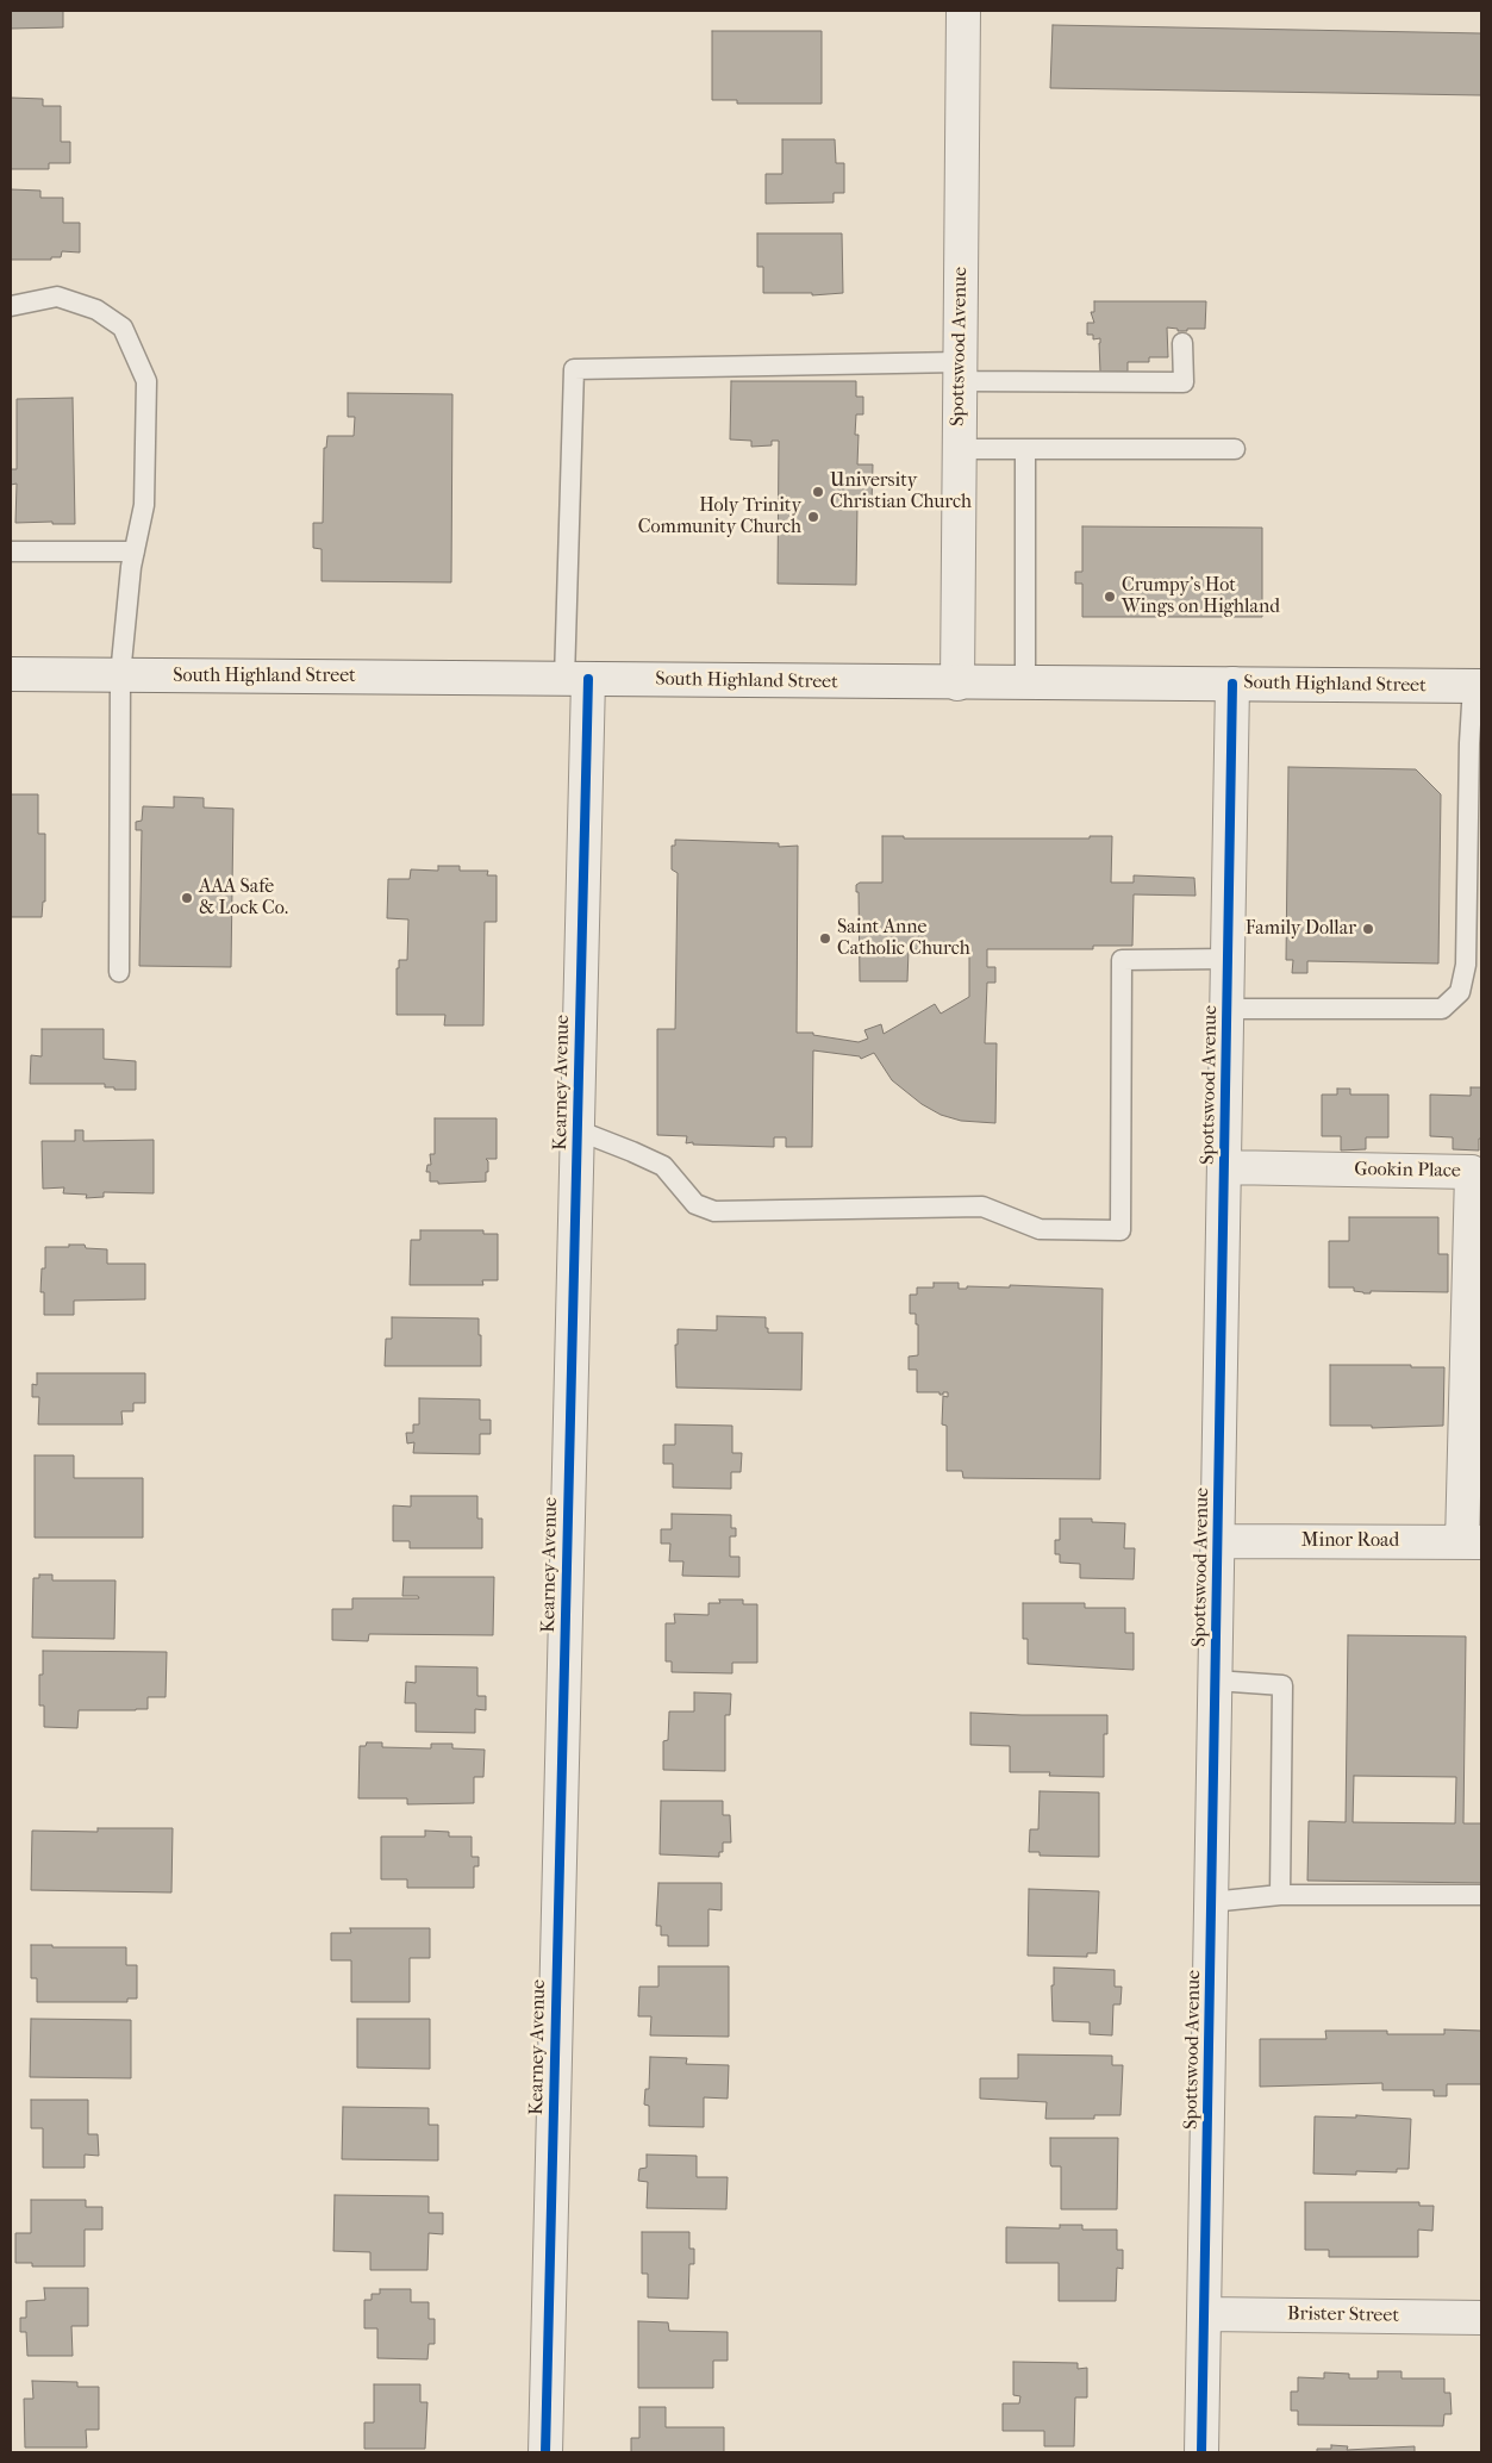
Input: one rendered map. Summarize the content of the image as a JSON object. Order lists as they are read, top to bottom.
{
  "streets": {
    "street": [
      "Spottswood Avenue",
      "South Highland Street",
      "Kearney Avenue",
      "Gookin Place",
      "Minor Road",
      "Brister Street"
    ]
  },
  "crossings": [
    ["Spottswood Avenue", "South Highland Street"],
    ["Spottswood Avenue", "Gookin Place"],
    ["Spottswood Avenue", "Minor Road"],
    ["Spottswood Avenue", "Brister Street"],
    ["South Highland Street", "Kearney Avenue"],
    ["Gookin Place", "Minor Road"]
  ],
  "places": [
    "University Christian Church",
    "Holy Trinity Community Church",
    "Crumpy's Hot Wings on Highland",
    "AAA Safe & Lock Co.",
    "Family Dollar",
    "Saint Anne Catholic Church"
  ]
}
